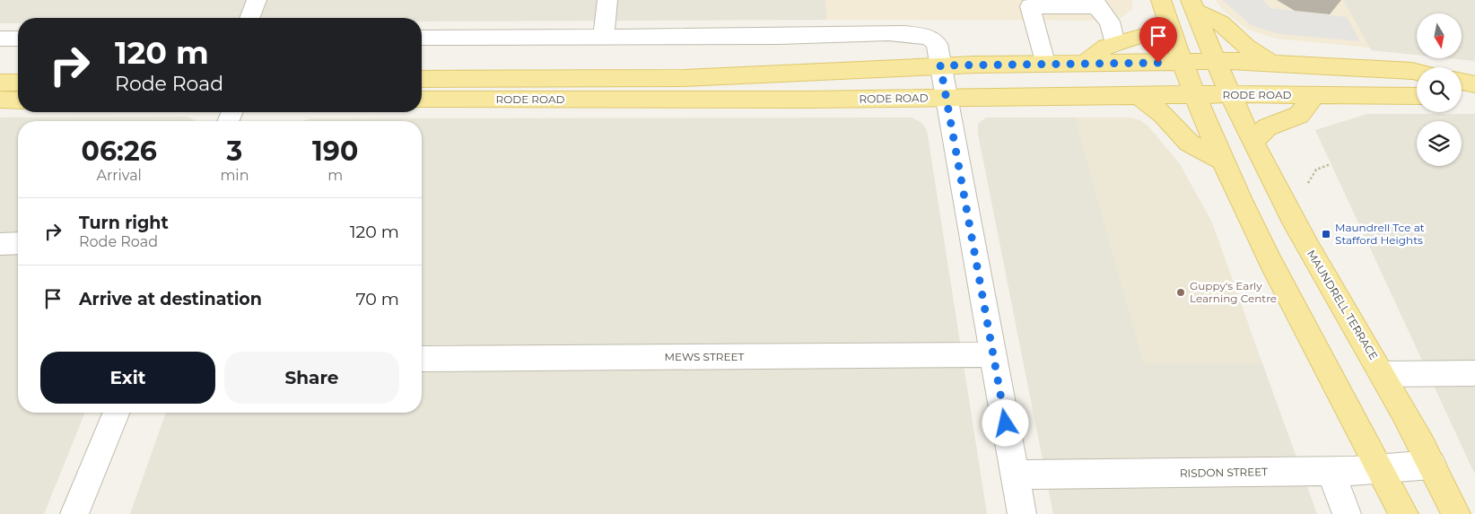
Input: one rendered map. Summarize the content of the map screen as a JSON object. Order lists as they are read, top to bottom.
{
  "streets": {
    "main road": ["RODE ROAD", "MAUNDRELL TERRACE"],
    "street": ["MEWS STREET", "RISDON STREET"]
  },
  "crossings": [
    ["RODE ROAD", "MAUNDRELL TERRACE"],
    ["MAUNDRELL TERRACE", "RISDON STREET"]
  ],
  "places": {
    "transit": ["Maundrell Tce at Stafford Heights"],
    "other": ["Guppy's Early Learning Centre"]
  },
  "north": "bottom",
  "page": {
    "turn": ["120 m", "Rode Road"],
    "eta": [
      "06:26",
      "Arrival",
      "3",
      "min",
      "190",
      "m"
    ],
    "list": [
      {
        "name": "Turn right",
        "note": "Rode Road",
        "value": "120 m"
      },
      {
        "name": "Arrive at destination",
        "value": "70 m"
      }
    ],
    "buttons": ["Exit", "Share"]
  }
}
